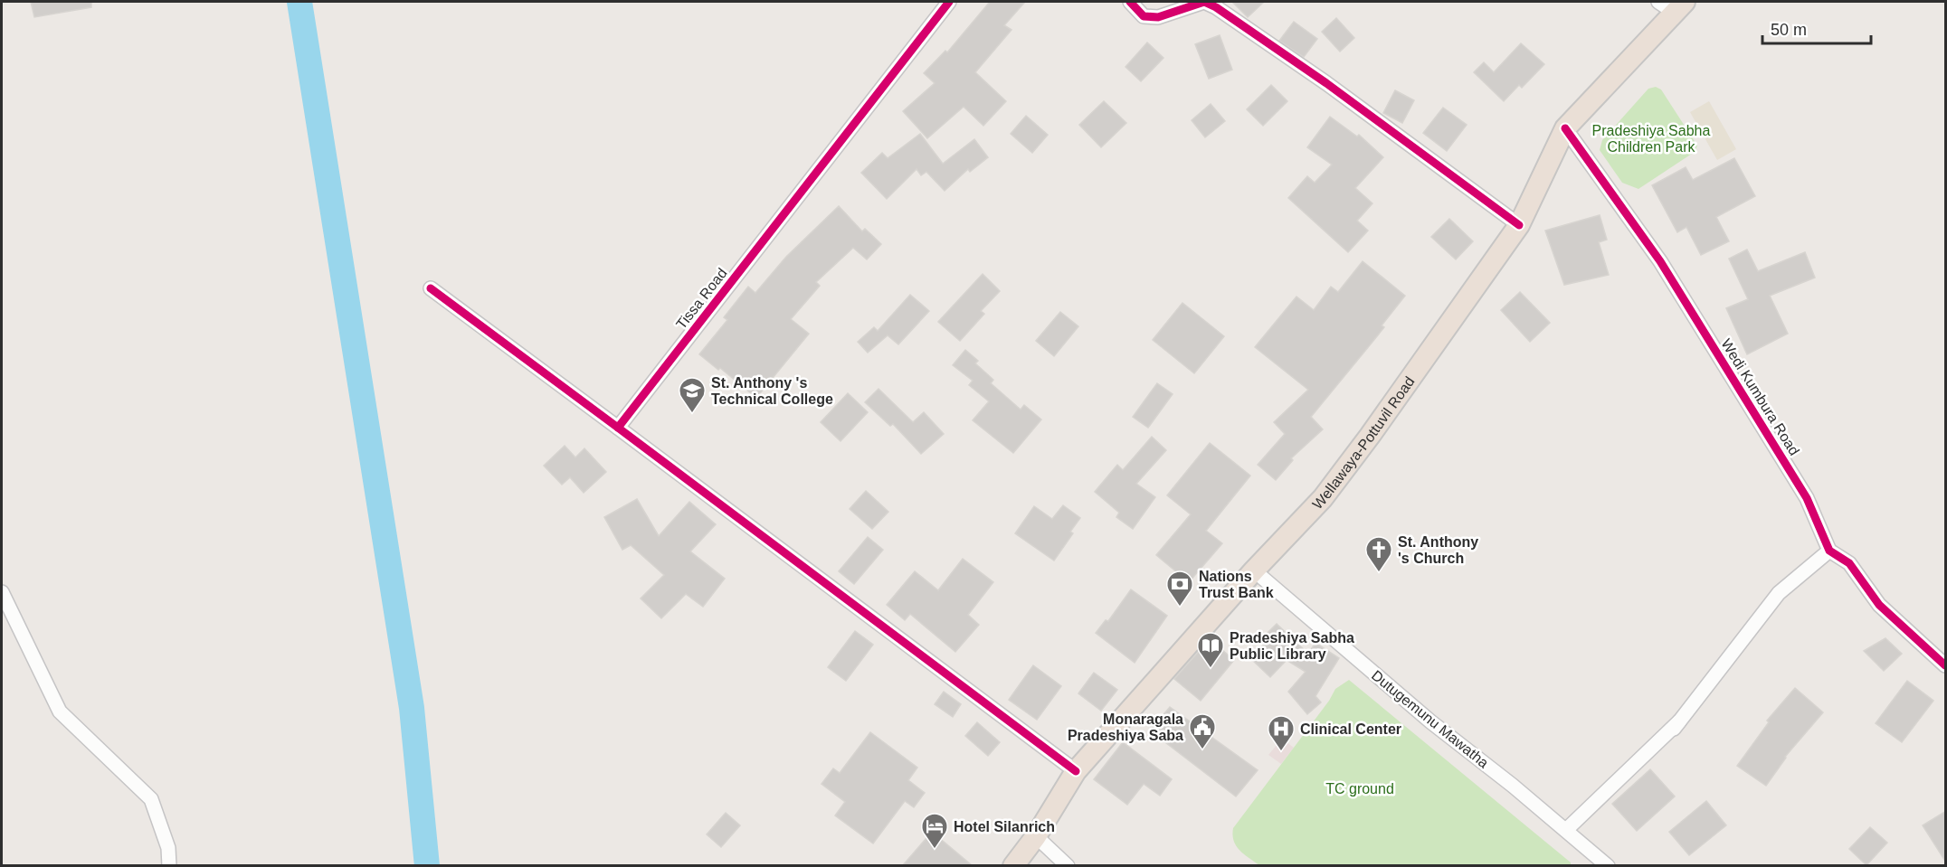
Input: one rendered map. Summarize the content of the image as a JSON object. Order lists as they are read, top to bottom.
{
  "streets": {
    "highway": ["Wellawaya-Pottuvil Road"],
    "street": ["Tissa Road", "Wedi Kumbura Road", "Dutugemunu Mawatha"]
  },
  "crossings": [
    ["Wedi Kumbura Road", "Wellawaya-Pottuvil Road"],
    ["Wellawaya-Pottuvil Road", "Dutugemunu Mawatha"]
  ],
  "parks": ["Pradeshiya Sabha Children Park", "TC ground"],
  "places": {
    "school or university": ["St. Anthony 's Technical College"],
    "church": ["St. Anthony 's Church"],
    "bank": ["Nations Trust Bank"],
    "library": ["Pradeshiya Sabha Public Library"],
    "public building": ["Monaragala Pradeshiya Saba"],
    "hospital": ["Clinical Center"],
    "hotel": ["Hotel Silanrich"]
  },
  "scale_bar": "50 m"
}
